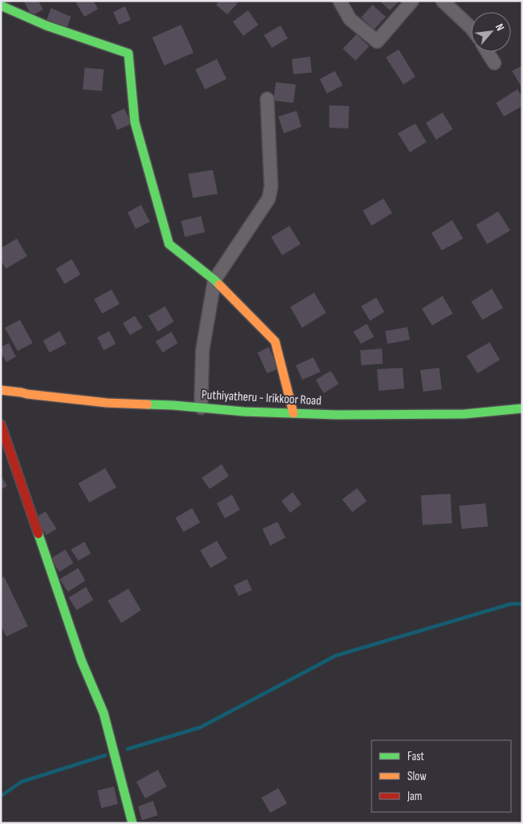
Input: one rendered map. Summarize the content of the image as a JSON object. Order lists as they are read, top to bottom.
{
  "streets": {
    "street": ["Puthiyatheru - Irikkoor Road"]
  },
  "legend": ["Fast", "Slow", "Jam"],
  "north": "top right"
}
